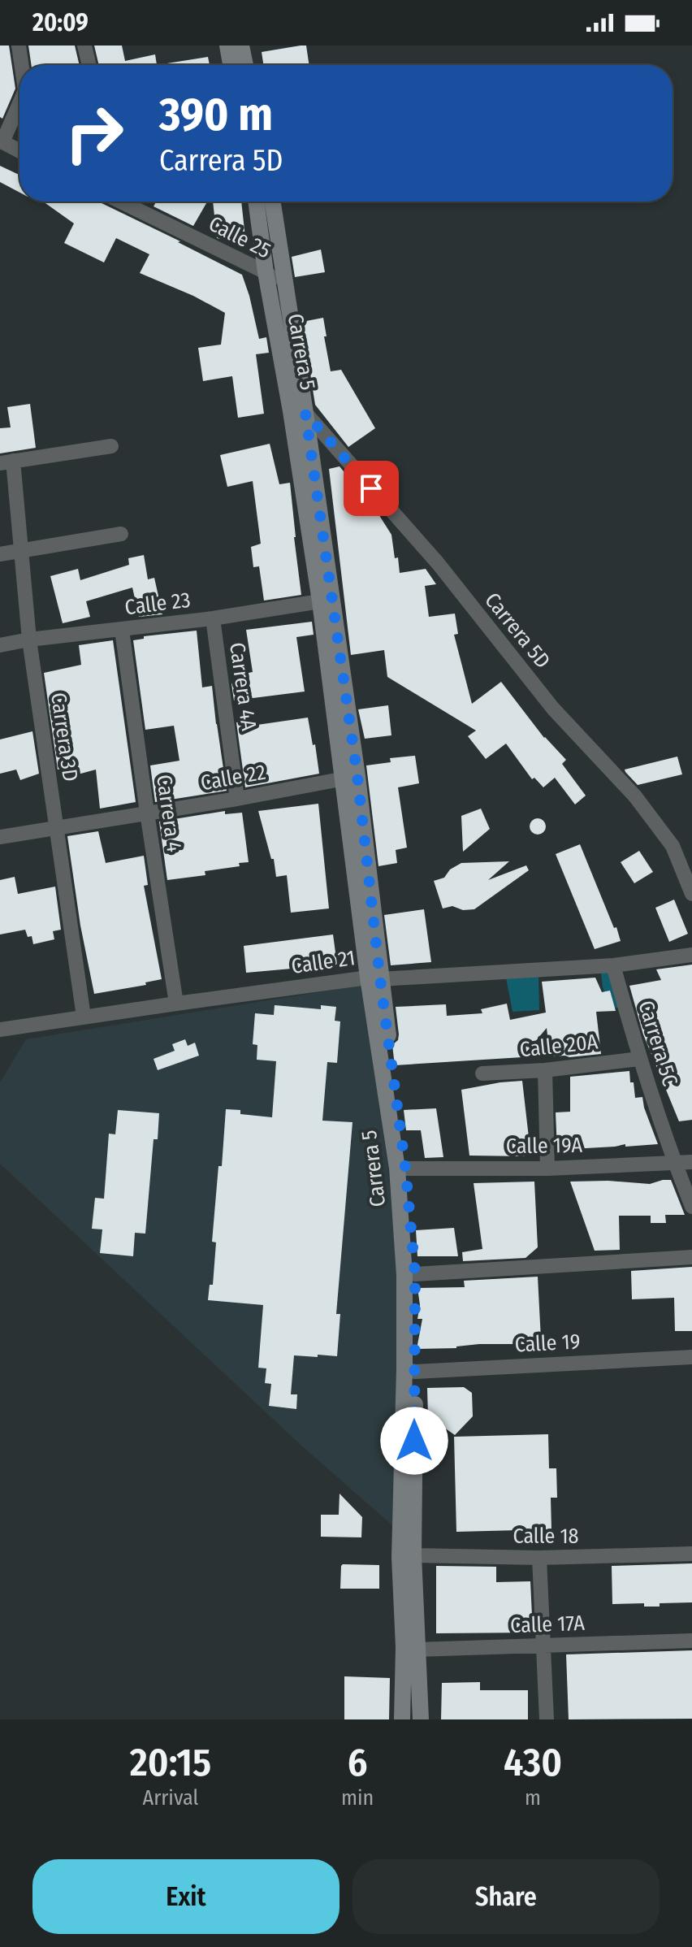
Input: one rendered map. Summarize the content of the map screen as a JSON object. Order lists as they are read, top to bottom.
{
  "streets": {
    "street": [
      "Calle 25",
      "Carrera 5",
      "Calle 23",
      "Carrera 5D",
      "Carrera 4A",
      "Carrera 3D",
      "Calle 22",
      "Carrera 4",
      "Calle 21",
      "Carrera 5C",
      "Calle 20A",
      "Calle 19A",
      "Calle 19",
      "Calle 18",
      "Calle 17A"
    ]
  },
  "crossings": [
    ["Calle 25", "Carrera 5"],
    ["Carrera 5", "Calle 23"],
    ["Carrera 5", "Carrera 5D"],
    ["Carrera 5", "Calle 22"],
    ["Carrera 5", "Calle 21"],
    ["Carrera 5", "Calle 19A"],
    ["Carrera 5", "Calle 19"],
    ["Carrera 5", "Calle 18"],
    ["Carrera 5", "Calle 17A"],
    ["Calle 23", "Carrera 4A"],
    ["Calle 23", "Carrera 3D"],
    ["Calle 23", "Carrera 4"],
    ["Carrera 4A", "Calle 22"],
    ["Carrera 3D", "Calle 22"],
    ["Carrera 3D", "Calle 21"],
    ["Calle 22", "Carrera 4"],
    ["Carrera 4", "Calle 21"],
    ["Calle 21", "Carrera 5C"],
    ["Carrera 5C", "Calle 20A"],
    ["Carrera 5C", "Calle 19A"]
  ],
  "page": {
    "status": "20:09",
    "turn": ["390 m", "Carrera 5D"],
    "eta": [
      "20:15",
      "Arrival",
      "6",
      "min",
      "430",
      "m"
    ],
    "buttons": ["Exit", "Share"]
  }
}
